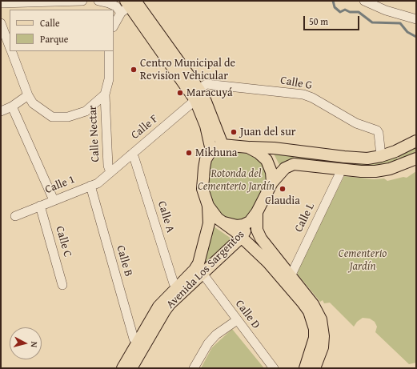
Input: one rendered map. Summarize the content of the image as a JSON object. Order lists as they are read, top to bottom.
{
  "streets": {
    "main road": ["Avenida Los Sargentos"],
    "street": [
      "Calle G",
      "Calle F",
      "Calle Nectar",
      "Calle 1",
      "Calle A",
      "Calle L",
      "Calle C",
      "Calle B",
      "Calle D"
    ]
  },
  "crossings": [
    ["Calle F", "Calle Nectar"],
    ["Calle F", "Calle 1"],
    ["Calle F", "Calle A"],
    ["Calle Nectar", "Calle 1"],
    ["Calle 1", "Calle C"],
    ["Calle 1", "Calle B"],
    ["Calle A", "Avenida Los Sargentos"],
    ["Calle B", "Avenida Los Sargentos"],
    ["Avenida Los Sargentos", "Calle D"]
  ],
  "parks": ["Rotonda del Cementerio Jardín", "Cementerio Jardín"],
  "places": [
    "Centro Municipal de Revision Vehicular",
    "Maracuyá",
    "Juan del sur",
    "Mikhuna",
    "Claudia"
  ],
  "legend": ["Calle", "Parque"],
  "scale_bar": "50 m",
  "north": "right"
}
